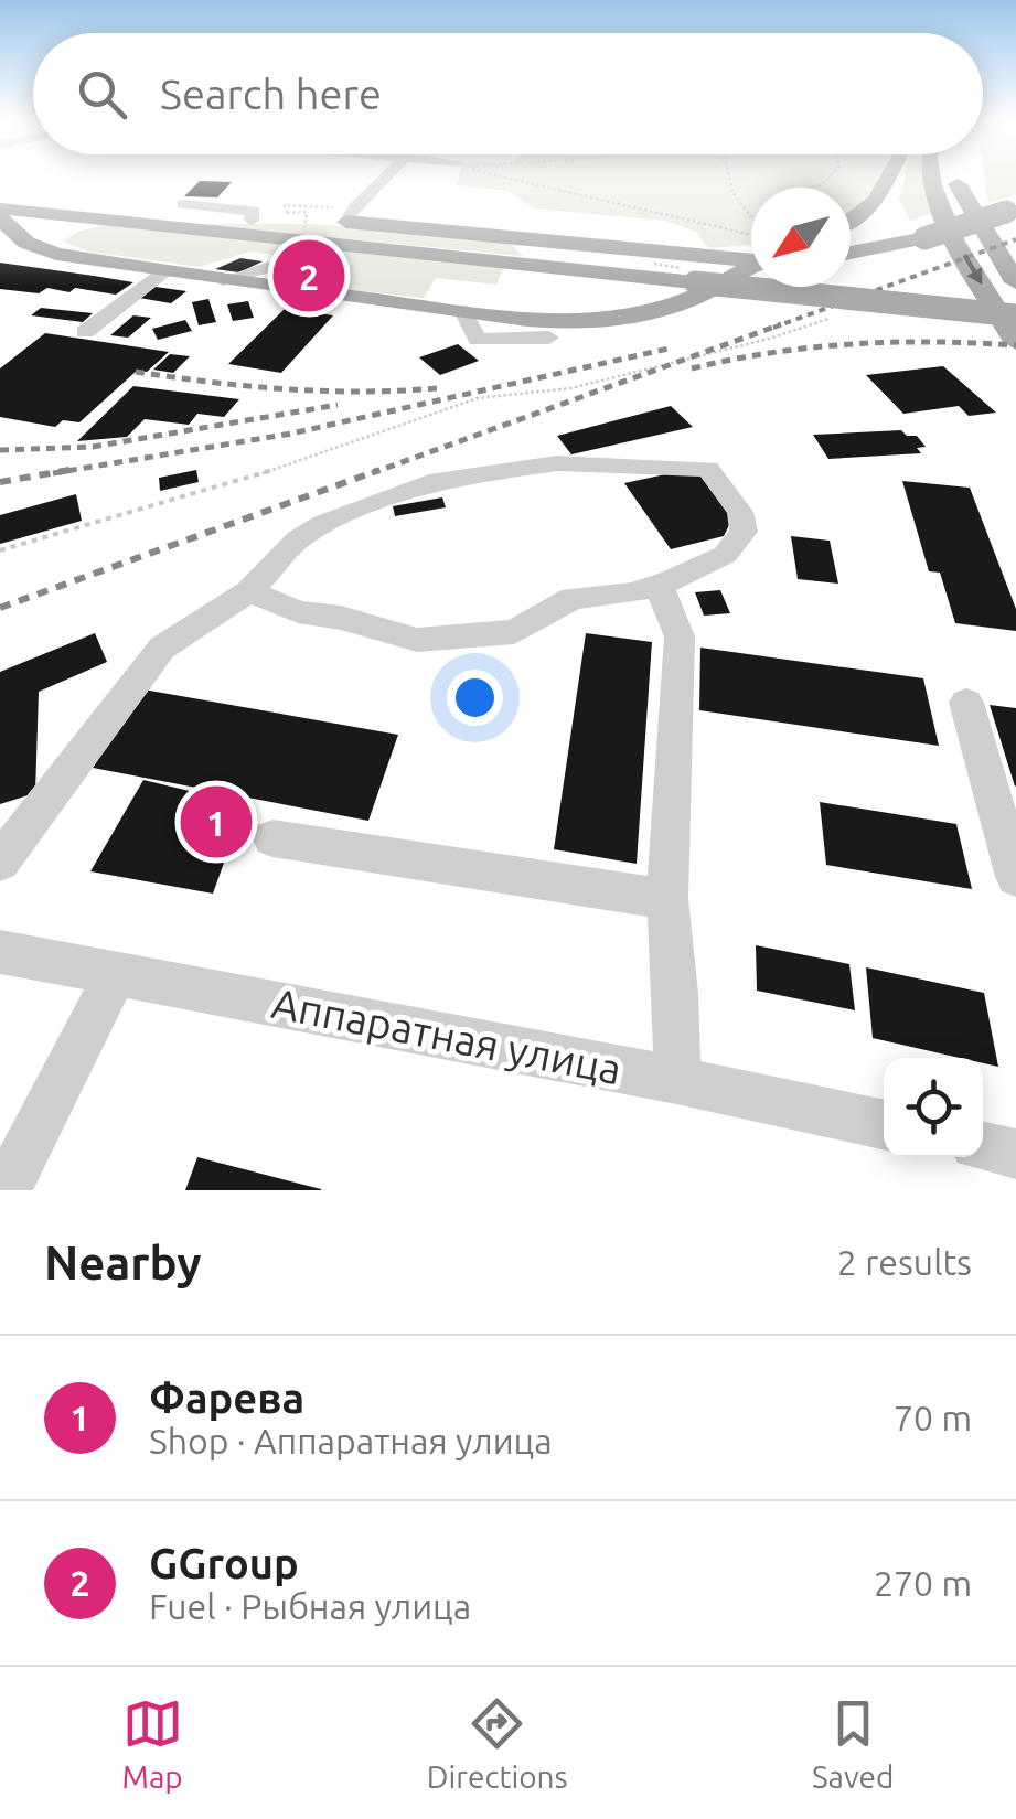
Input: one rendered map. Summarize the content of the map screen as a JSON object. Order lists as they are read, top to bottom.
{
  "streets": {
    "street": ["Аппаратная улица"]
  },
  "north": "bottom left",
  "page": {
    "search": "Search here",
    "pins": ["2", "1"],
    "heading": ["Nearby", "2 results"],
    "list": [
      {
        "mark": "1",
        "name": "Фарева",
        "note": "Shop · Аппаратная улица",
        "value": "70 m"
      },
      {
        "mark": "2",
        "name": "GGroup",
        "note": "Fuel · Рыбная улица",
        "value": "270 m"
      }
    ],
    "nav": ["Map", "Directions", "Saved"]
  }
}
